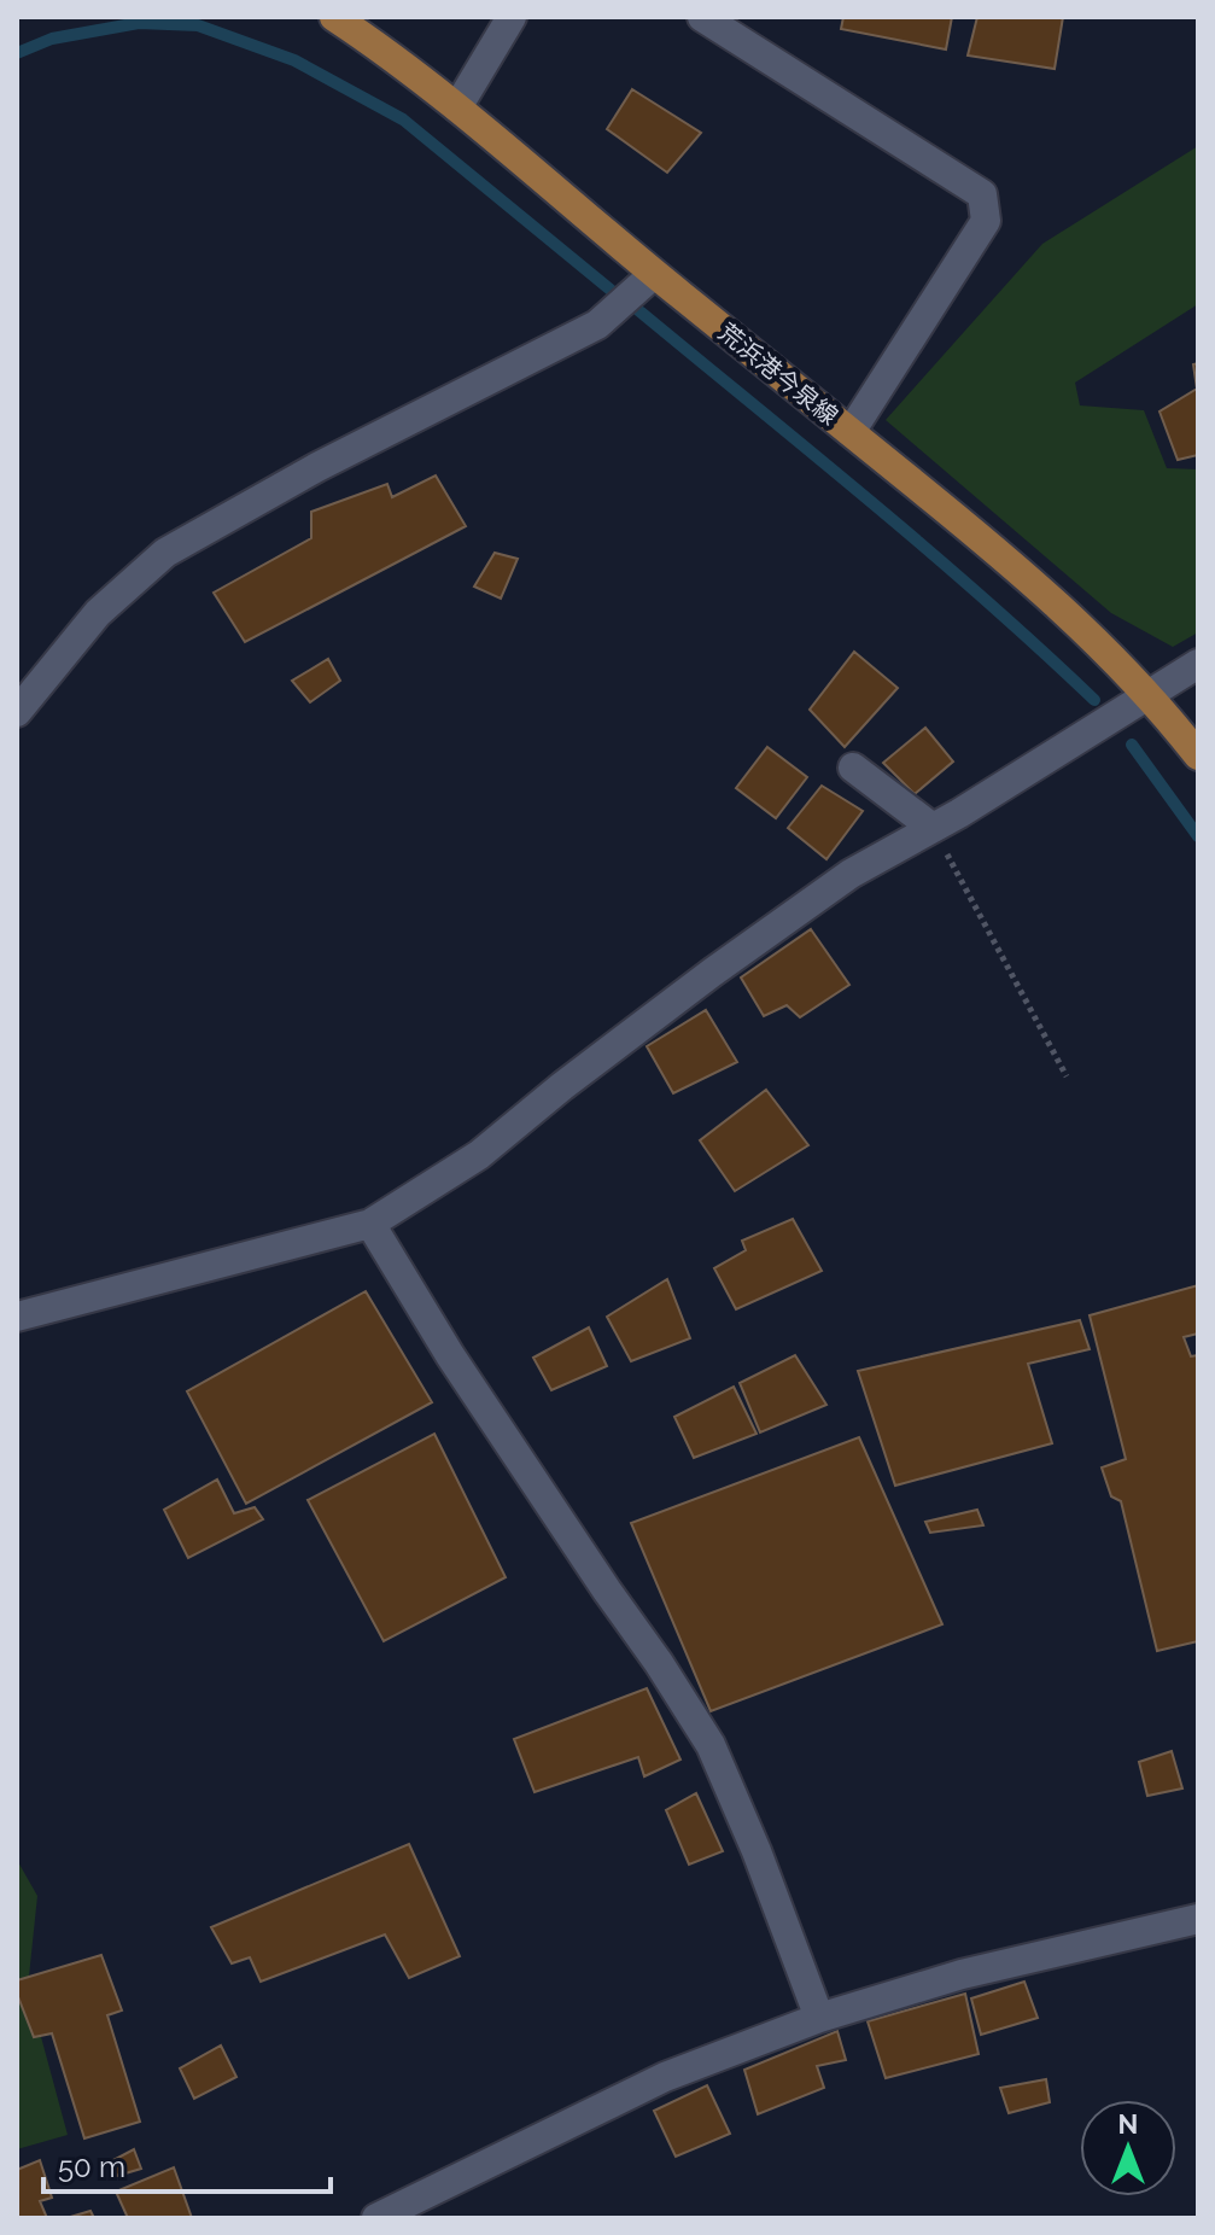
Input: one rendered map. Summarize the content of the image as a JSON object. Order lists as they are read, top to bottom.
{
  "streets": {
    "main road": ["荒浜港今泉線"]
  },
  "scale_bar": "50 m",
  "north": "top"
}
